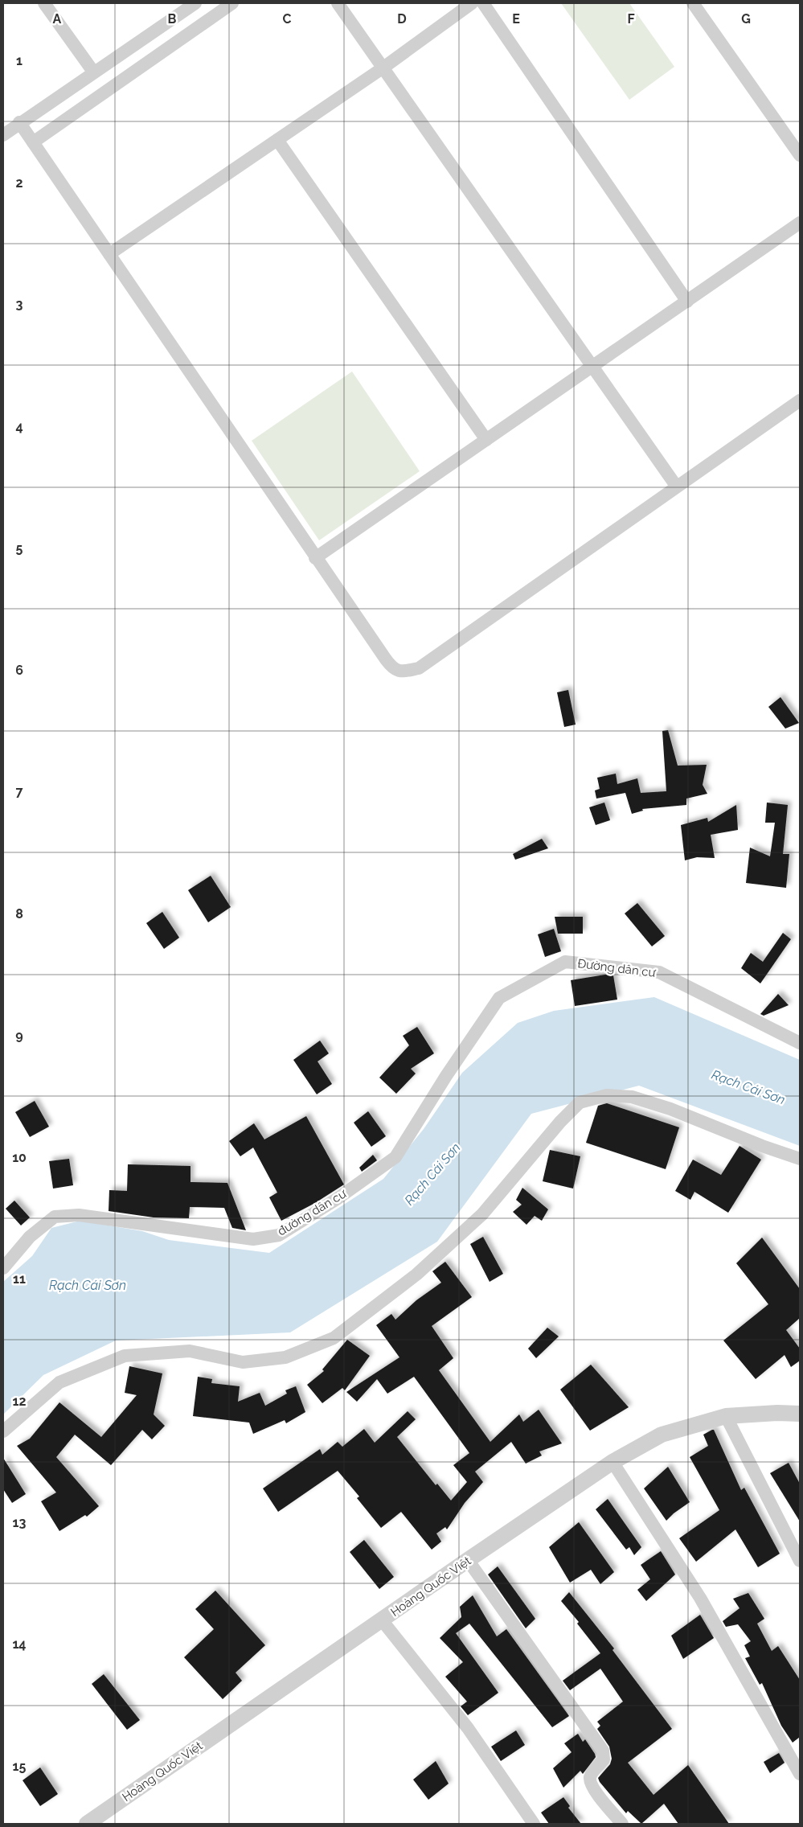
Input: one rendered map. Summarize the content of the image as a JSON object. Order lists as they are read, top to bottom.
{
  "streets": {
    "street": ["Đường dân cư", "đường dân cư", "Hoàng Quốc Việt"]
  },
  "crossings": [
    ["Đường dân cư", "đường dân cư"]
  ],
  "water": ["Rạch Cái Sơn"],
  "grid": {
    "columns": [
      "A",
      "B",
      "C",
      "D",
      "E",
      "F",
      "G"
    ],
    "rows": [
      "1",
      "2",
      "3",
      "4",
      "5",
      "6",
      "7",
      "8",
      "9",
      "10",
      "11",
      "12",
      "13",
      "14",
      "15"
    ]
  }
}
